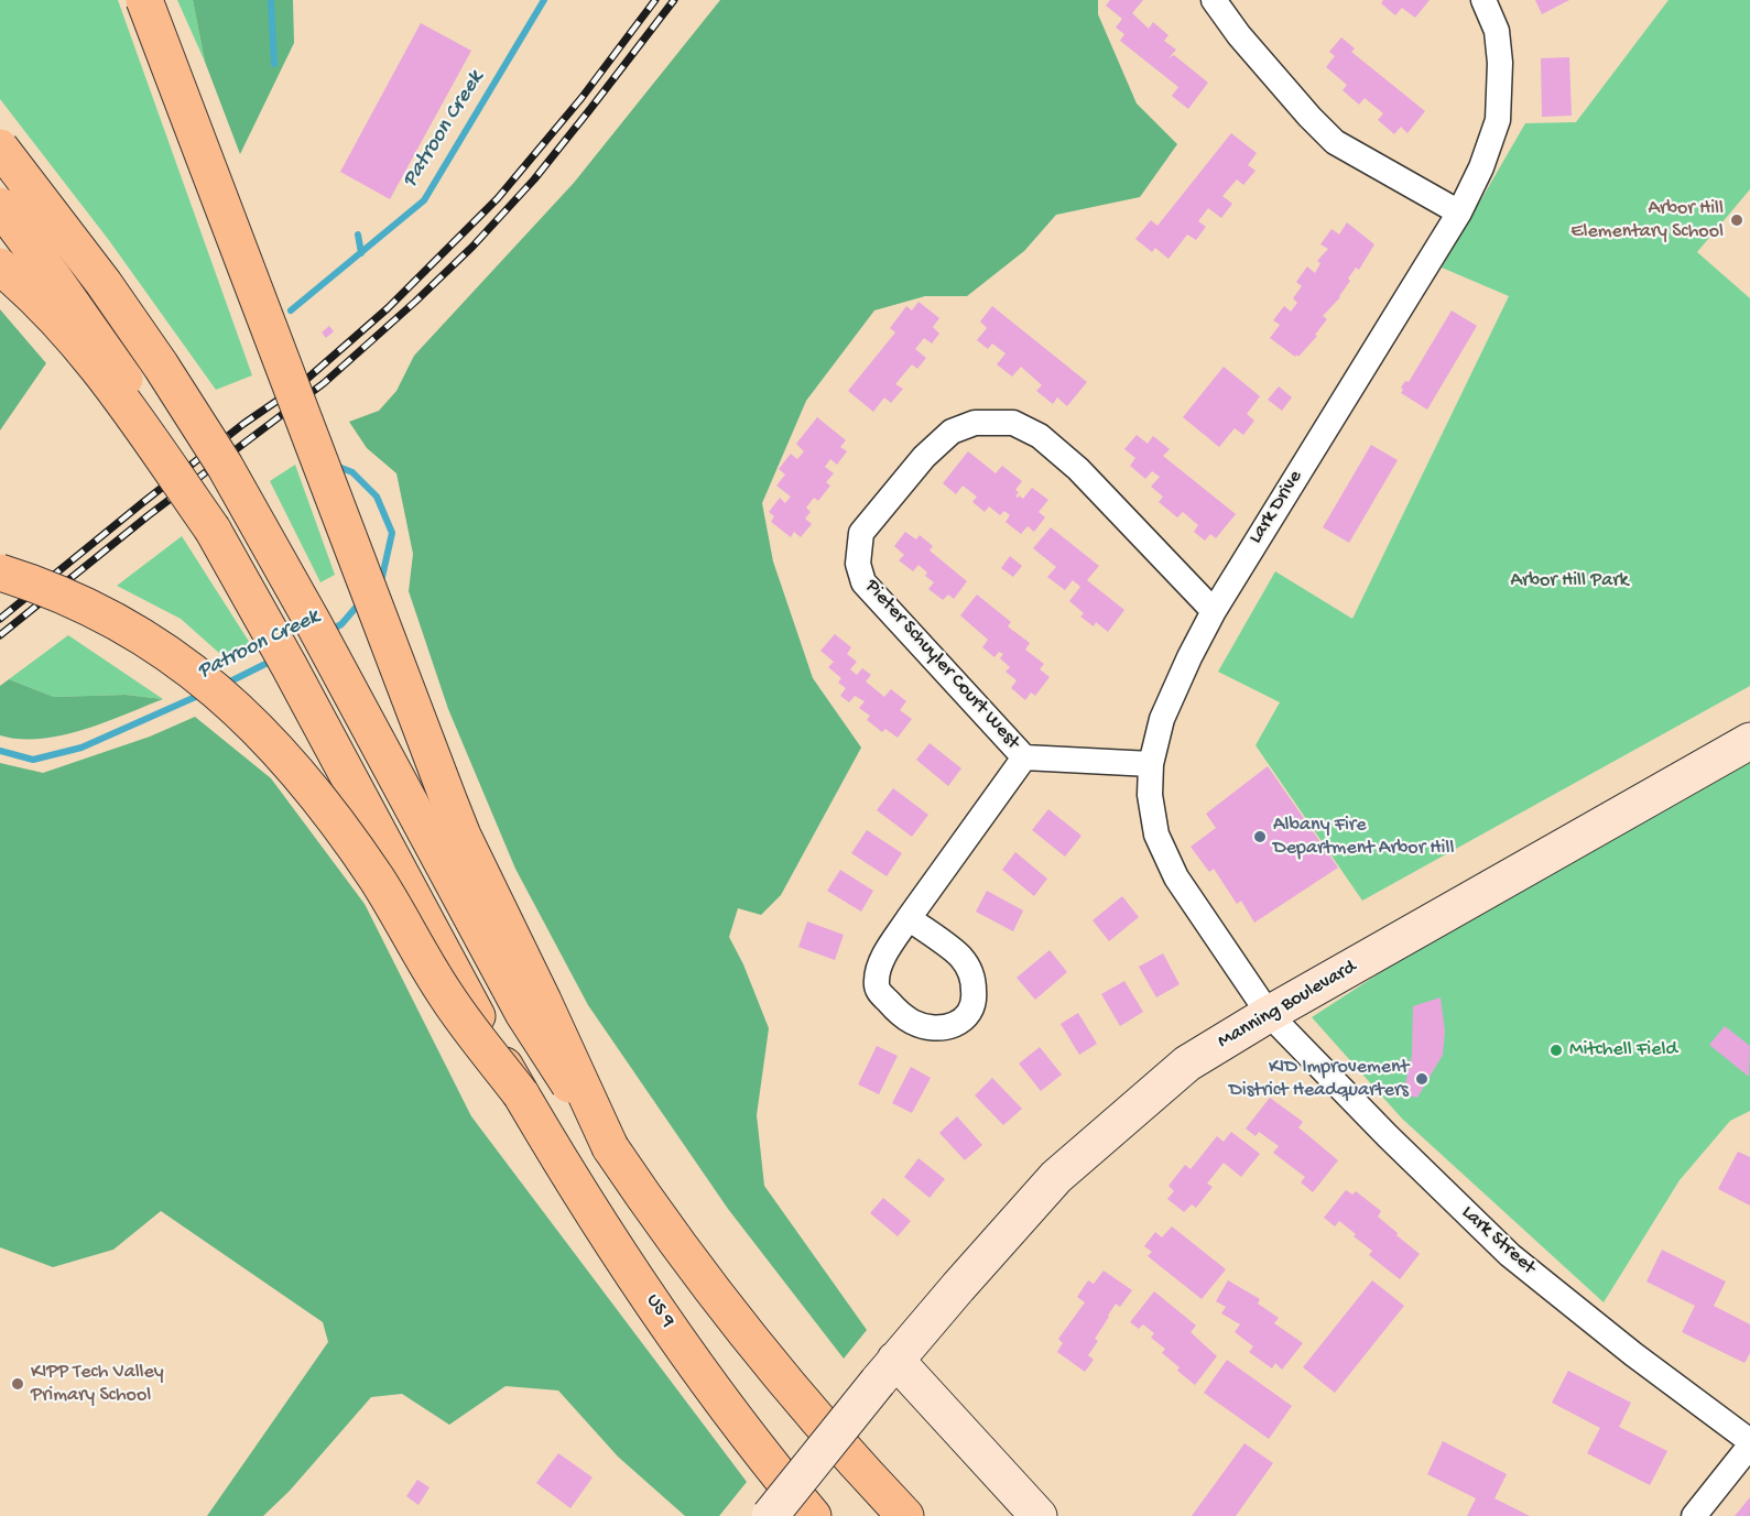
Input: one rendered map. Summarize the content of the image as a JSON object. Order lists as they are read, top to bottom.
{
  "streets": {
    "main road": ["US 9"],
    "street": [
      "Lark Drive",
      "Pieter Schuyler Court West",
      "Manning Boulevard",
      "Lark Street"
    ]
  },
  "crossings": [
    ["Lark Drive", "Pieter Schuyler Court West"],
    ["Lark Drive", "Manning Boulevard"],
    ["Lark Drive", "Lark Street"],
    ["Manning Boulevard", "Lark Street"]
  ],
  "water": ["Patroon Creek"],
  "parks": ["Arbor Hill Park"],
  "places": [
    "Arbor Hill Elementary School",
    "Albany Fire Department Arbor Hill",
    "Mitchell Field",
    "KID Improvement District Headquarters",
    "KIPP Tech Valley Primary School"
  ]
}
